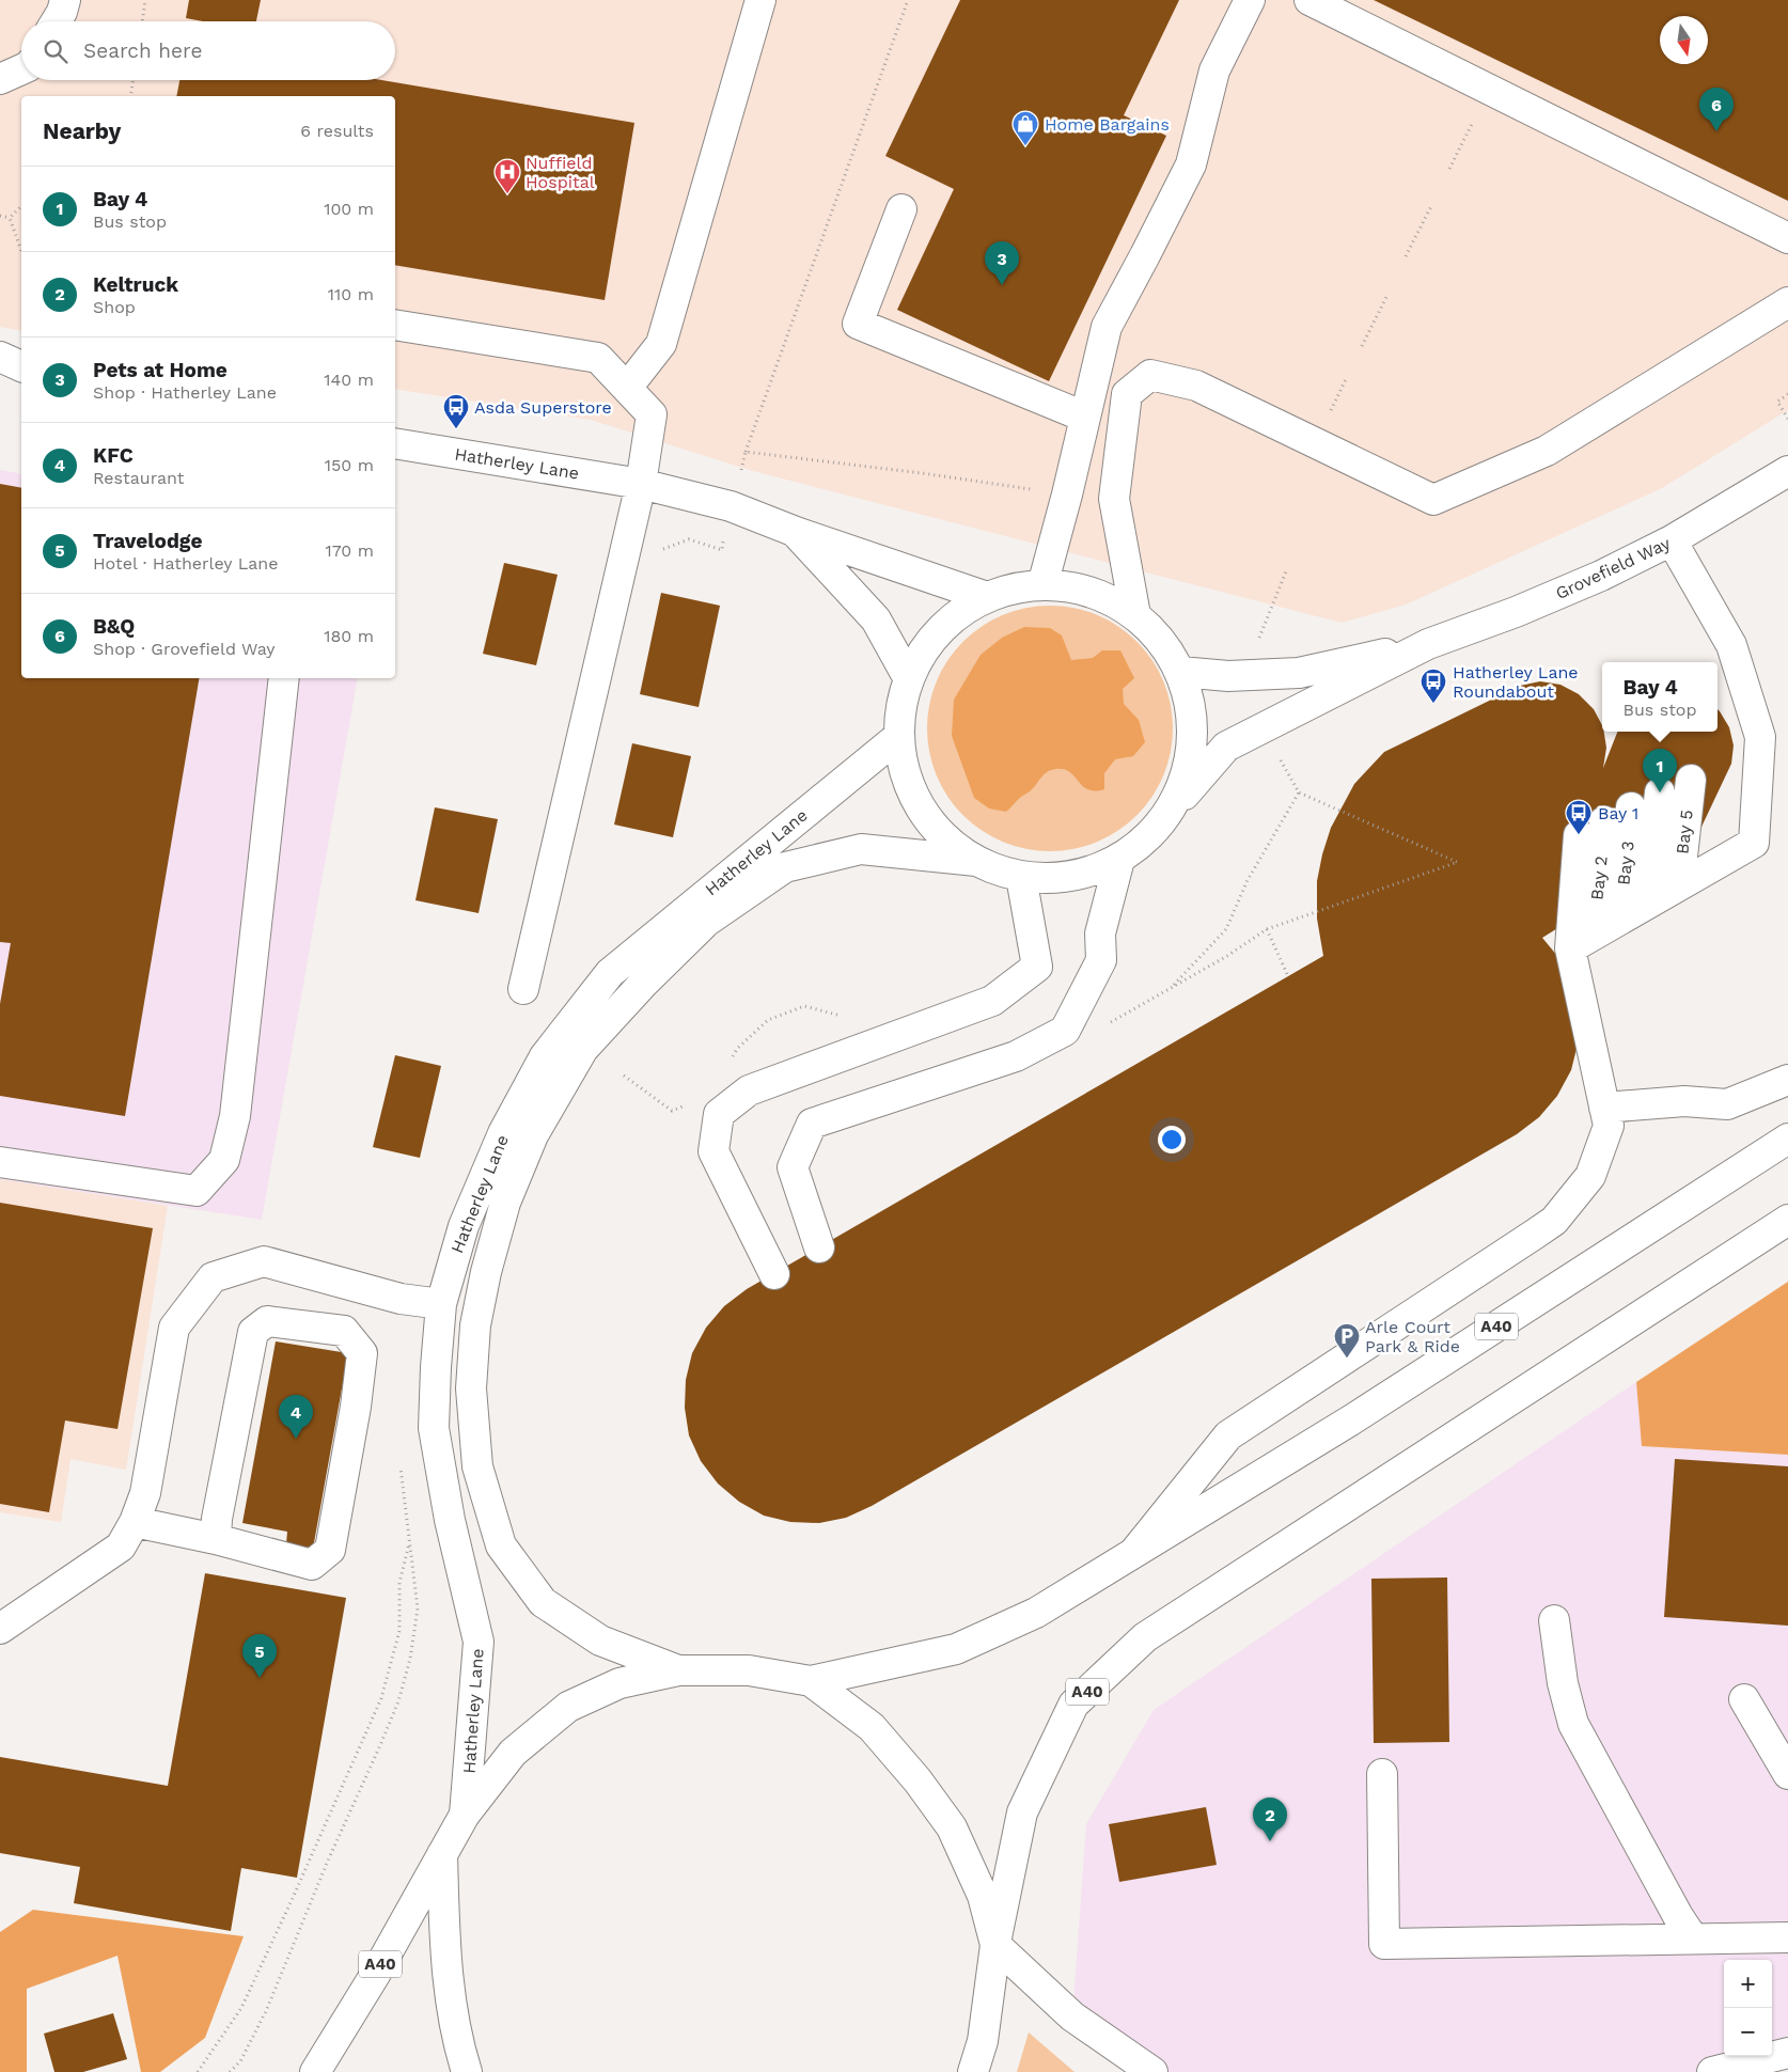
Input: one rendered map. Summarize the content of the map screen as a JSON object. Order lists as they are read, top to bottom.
{
  "streets": {
    "main road": [
      "Hatherley Lane",
      "Grovefield Way",
      "Bay 5",
      "Bay 3",
      "Bay 2",
      "A40"
    ]
  },
  "places": {
    "shop": ["Home Bargains"],
    "hospital": ["Nuffield Hospital"],
    "bus stop": ["Asda Superstore", "Hatherley Lane Roundabout", "Bay 1"],
    "parking": ["Arle Court Park & Ride"]
  },
  "north": "bottom",
  "page": {
    "search": "Search here",
    "pins": [
      "6",
      "3",
      "1",
      "4",
      "5",
      "2"
    ],
    "heading": ["Nearby", "6 results"],
    "list": [
      {
        "mark": "1",
        "name": "Bay 4",
        "note": "Bus stop",
        "value": "100 m"
      },
      {
        "mark": "2",
        "name": "Keltruck",
        "note": "Shop",
        "value": "110 m"
      },
      {
        "mark": "3",
        "name": "Pets at Home",
        "note": "Shop · Hatherley Lane",
        "value": "140 m"
      },
      {
        "mark": "4",
        "name": "KFC",
        "note": "Restaurant",
        "value": "150 m"
      },
      {
        "mark": "5",
        "name": "Travelodge",
        "note": "Hotel · Hatherley Lane",
        "value": "170 m"
      },
      {
        "mark": "6",
        "name": "B&Q",
        "note": "Shop · Grovefield Way",
        "value": "180 m"
      }
    ],
    "popup": ["Bay 4", "Bus stop"],
    "map_buttons": ["+", "−"]
  }
}
